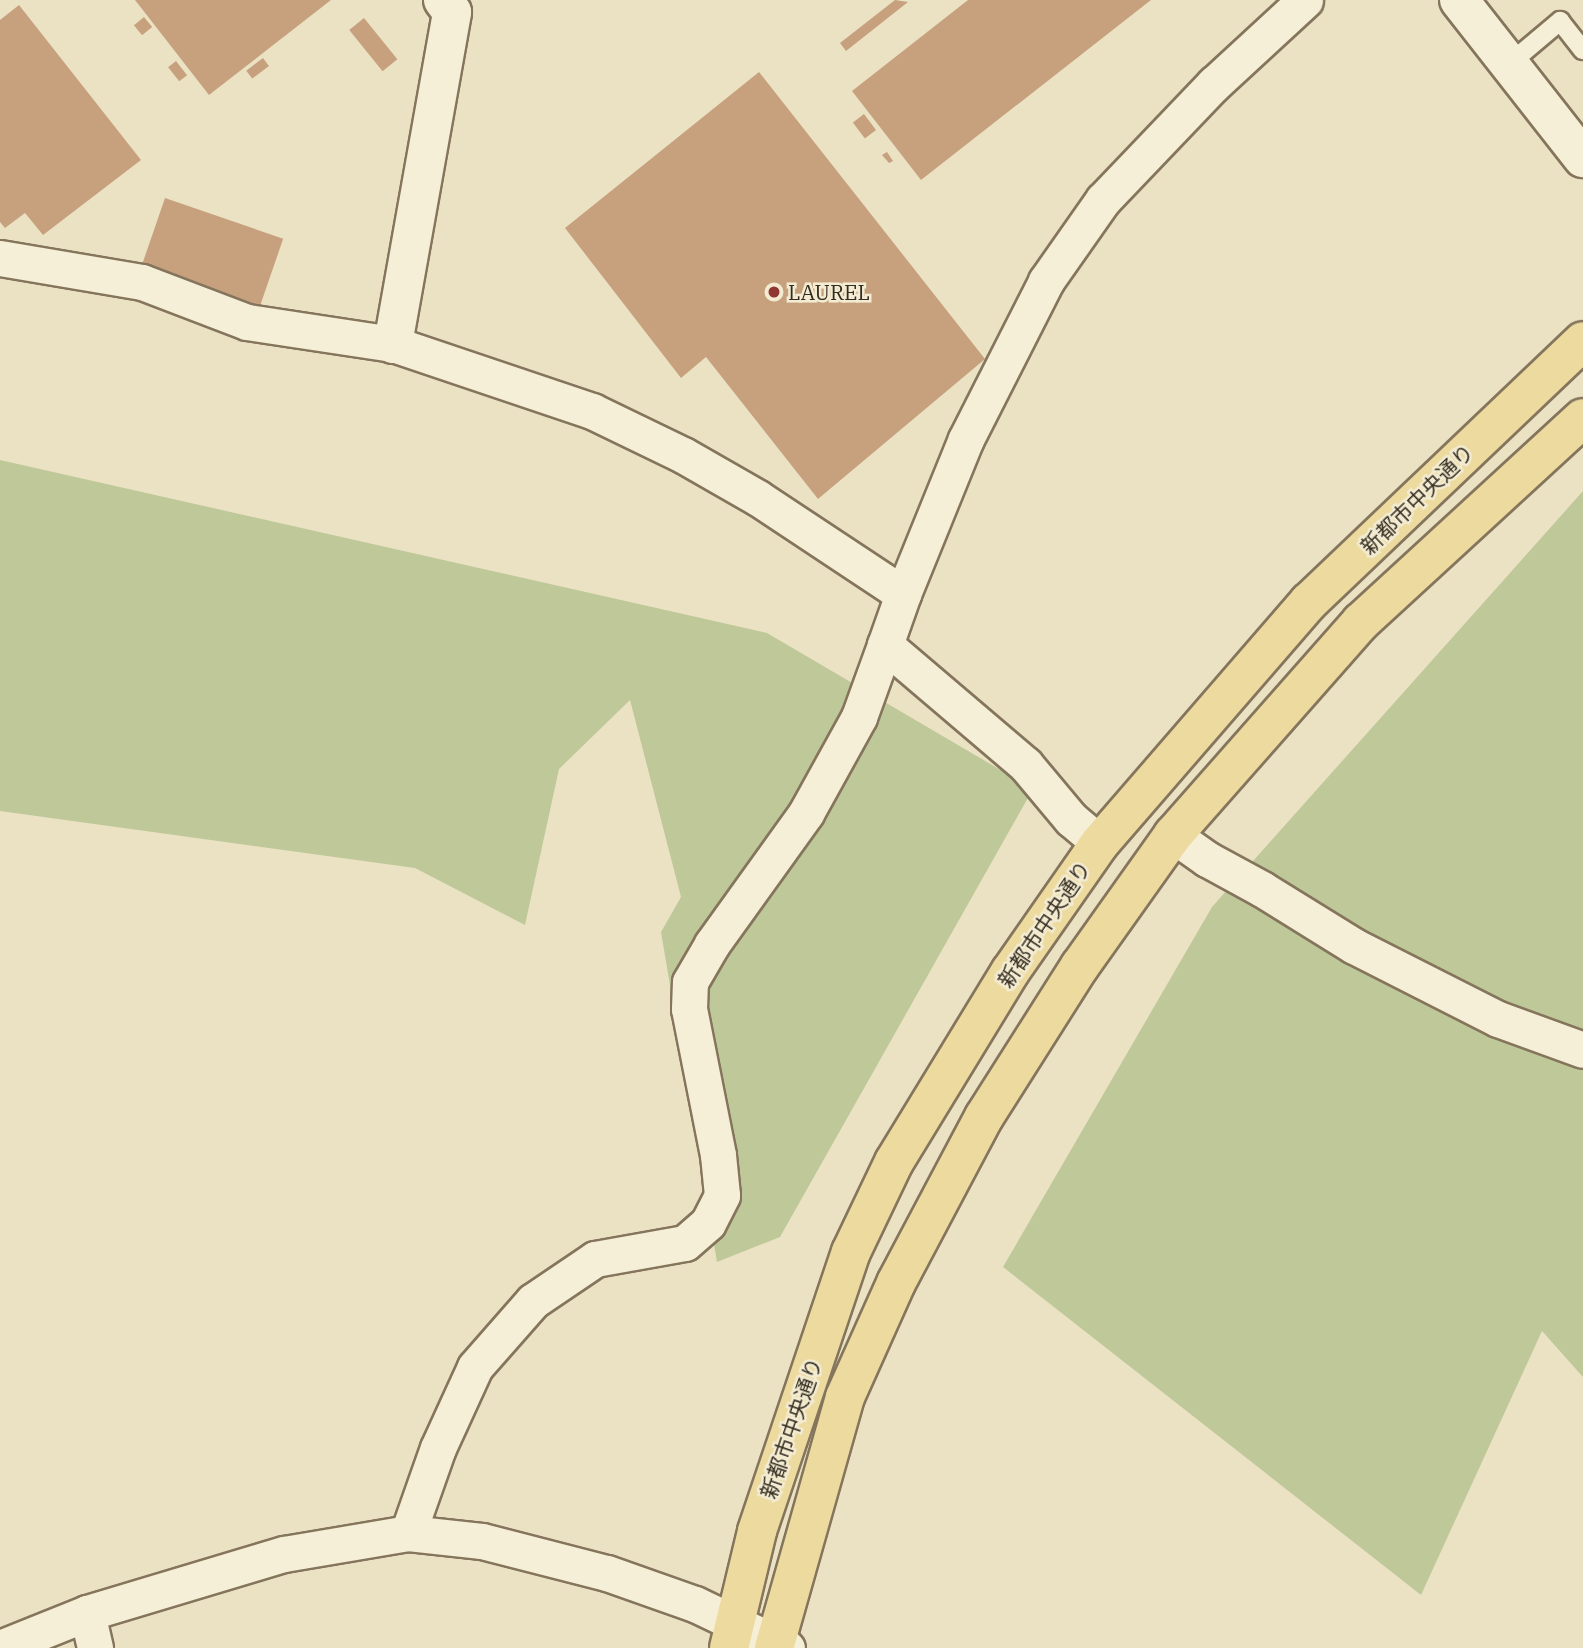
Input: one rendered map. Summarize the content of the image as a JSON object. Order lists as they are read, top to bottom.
{
  "streets": {
    "main road": ["新都市中央通り"]
  },
  "places": ["LAUREL"]
}
